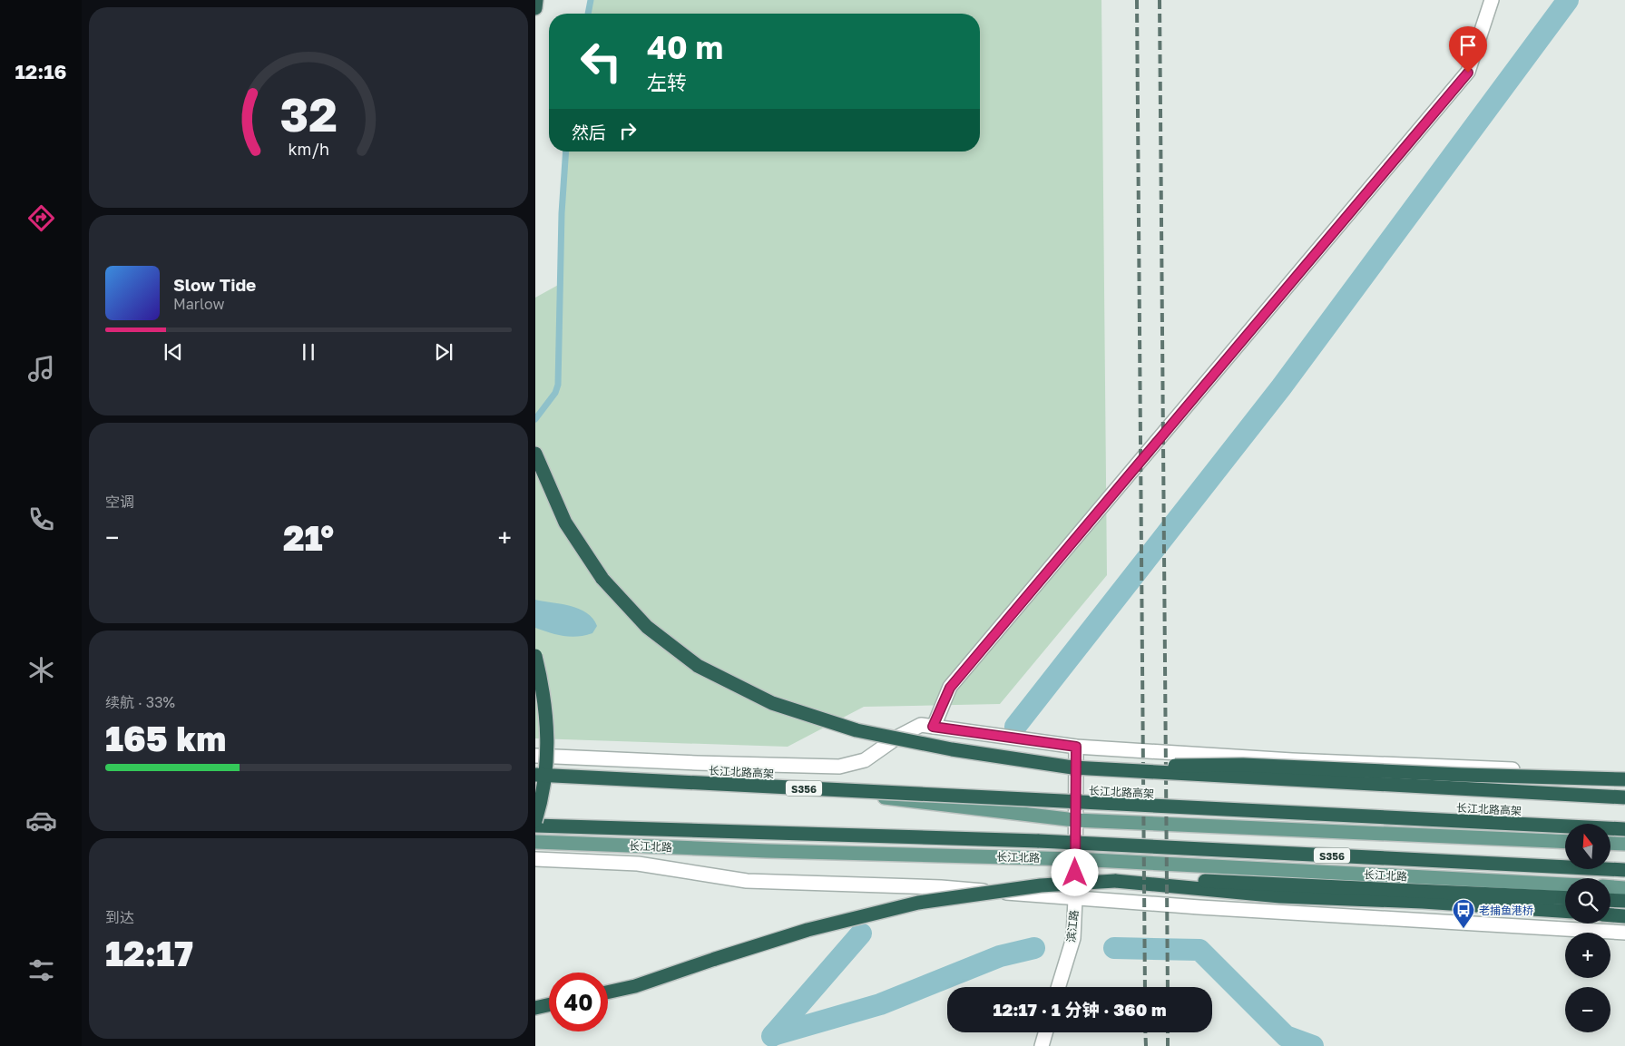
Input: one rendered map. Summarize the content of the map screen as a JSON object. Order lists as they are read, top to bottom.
{
  "streets": {
    "highway": ["长江北路高架", "S356"],
    "main road": ["长江北路"],
    "street": ["滨江路"]
  },
  "crossings": [
    ["S356", "滨江路"],
    ["长江北路", "滨江路"]
  ],
  "places": {
    "bus stop": ["老捕鱼港桥"]
  },
  "north": "top",
  "page": {
    "tabs": "12:16",
    "turn": ["40 m", "左转"],
    "then": "然后",
    "song": ["Slow Tide", "Marlow"],
    "tile": [
      "空调",
      ["续航 · 33%", "165 km"],
      ["到达", "12:17"]
    ],
    "heat": ["−", "21°", "+"],
    "map_buttons": ["+", "−"],
    "limit": "40",
    "trip": "12:17 · 1 分钟 · 360 m",
    "gauge": ["32", "km/h"]
  }
}
